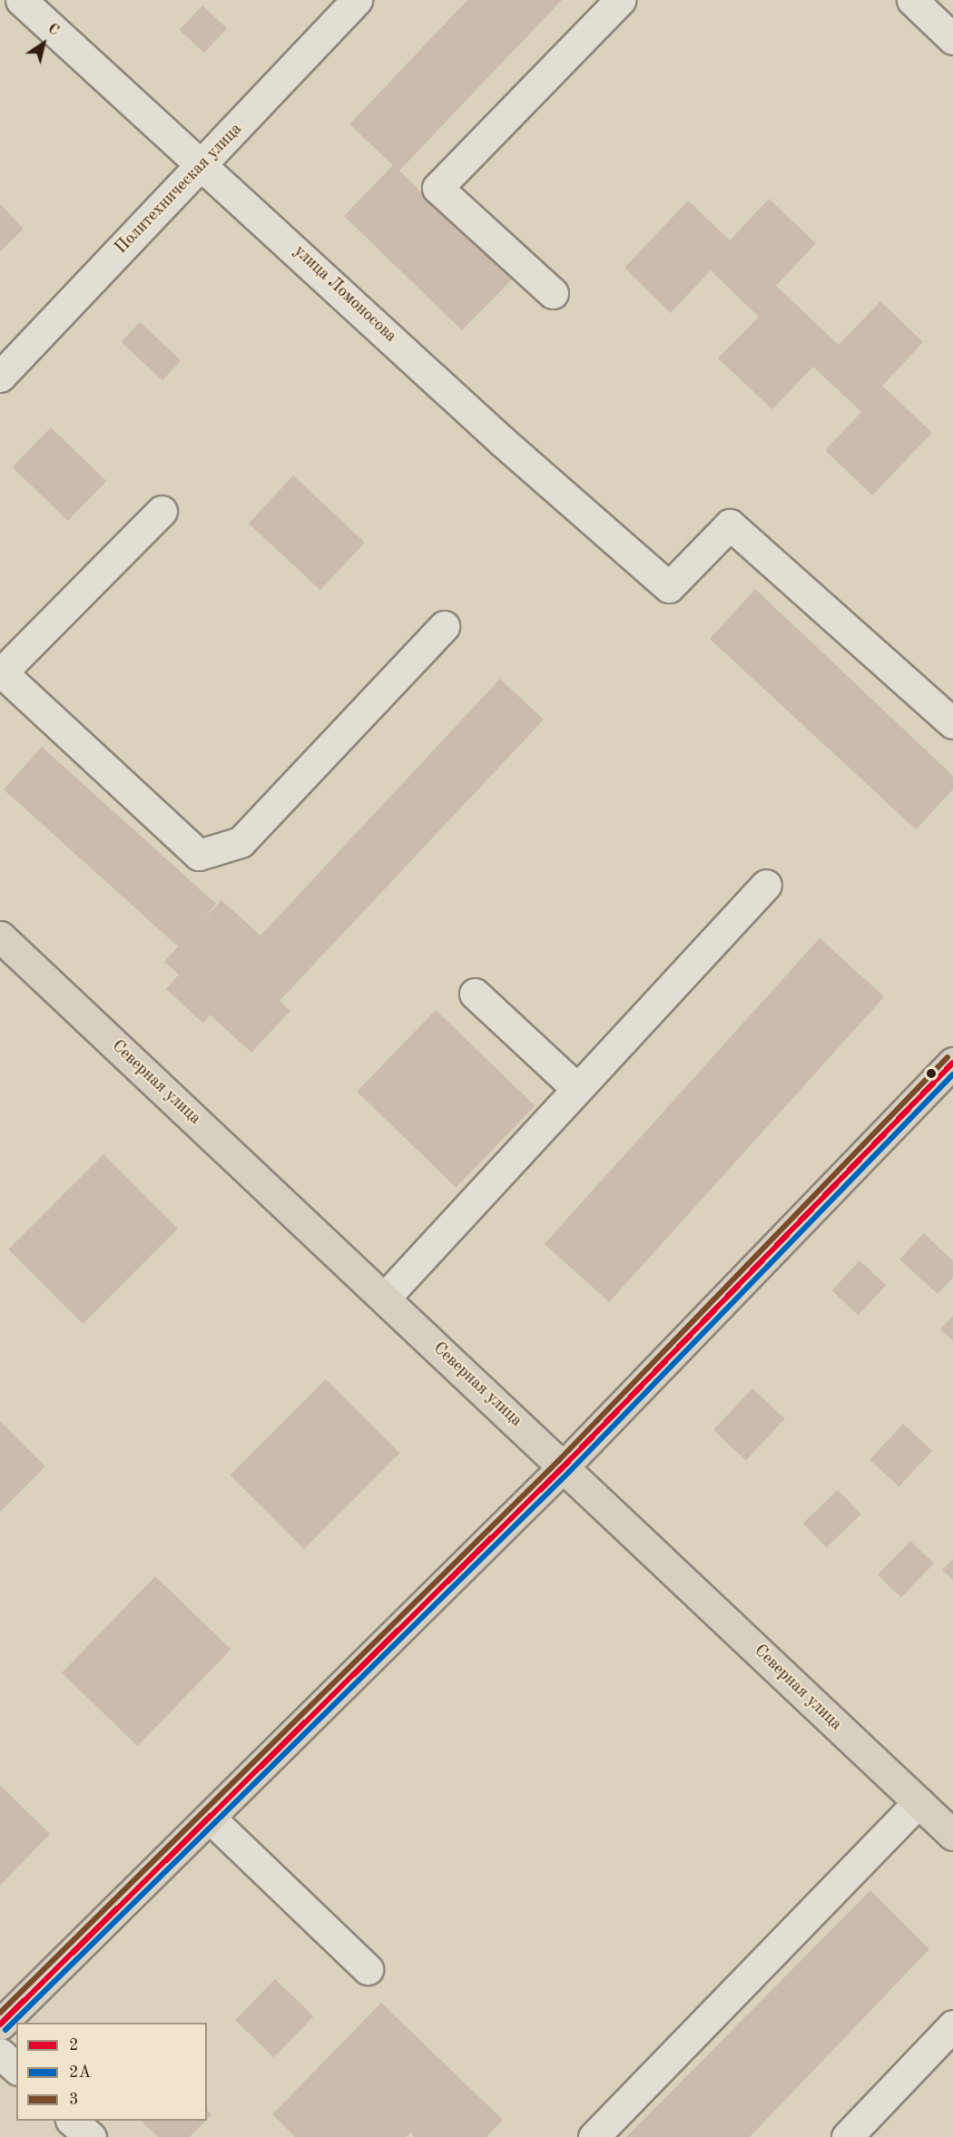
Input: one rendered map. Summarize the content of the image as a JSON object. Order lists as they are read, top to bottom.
{
  "streets": {
    "main road": ["Северная улица"],
    "street": ["Политехническая улица", "улица Ломоносова"]
  },
  "crossings": [
    ["Политехническая улица", "улица Ломоносова"]
  ],
  "lines": ["transit line 3", "transit line 2", "transit line 2А"],
  "legend": ["2", "2А", "3"],
  "north": "top right"
}
